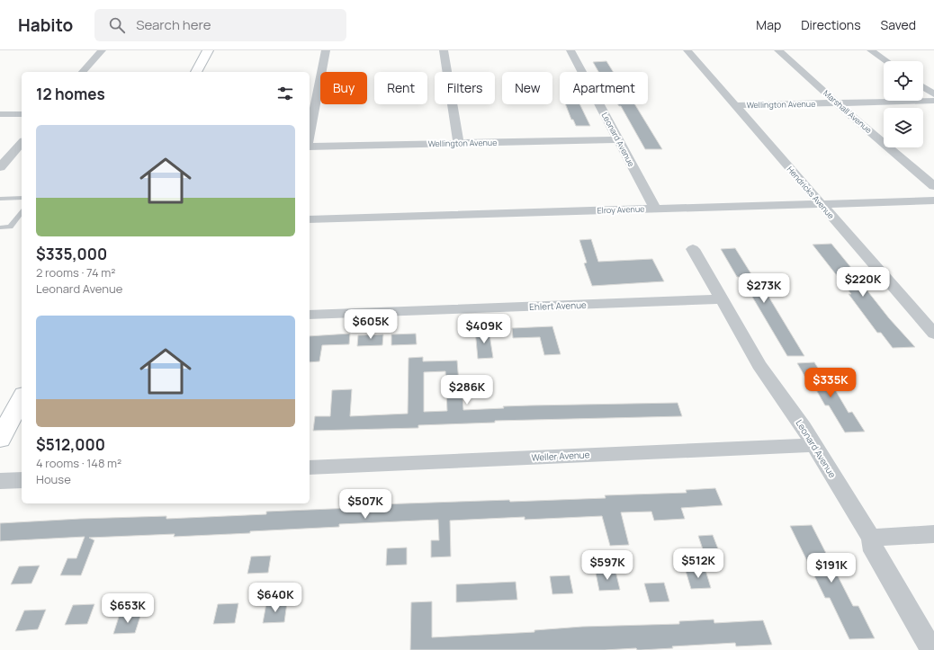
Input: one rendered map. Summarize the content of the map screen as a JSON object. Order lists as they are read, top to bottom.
{
  "streets": {
    "street": [
      "Wellington Avenue",
      "Marshall Avenue",
      "Leonard Avenue",
      "Hendricks Avenue",
      "Elroy Avenue",
      "Ehlert Avenue",
      "Weller Avenue"
    ]
  },
  "crossings": [
    ["Wellington Avenue", "Marshall Avenue"],
    ["Wellington Avenue", "Leonard Avenue"],
    ["Wellington Avenue", "Hendricks Avenue"],
    ["Leonard Avenue", "Elroy Avenue"],
    ["Leonard Avenue", "Ehlert Avenue"],
    ["Leonard Avenue", "Weller Avenue"],
    ["Hendricks Avenue", "Elroy Avenue"]
  ],
  "page": {
    "header": "Habito",
    "search": "Search here",
    "nav": ["Map", "Directions", "Saved"],
    "chip": [
      "Buy",
      "Rent",
      "Filters",
      "New",
      "Apartment"
    ],
    "heading": "12 homes",
    "list": [
      {
        "name": "$335,000",
        "note": "2 rooms · 74 m² · Leonard Avenue"
      },
      {
        "name": "$512,000",
        "note": "4 rooms · 148 m² · House"
      }
    ],
    "price": [
      "$220K",
      "$273K",
      "$605K",
      "$409K",
      "$335K",
      "$286K",
      "$507K",
      "$512K",
      "$597K",
      "$191K",
      "$640K",
      "$653K"
    ]
  }
}
